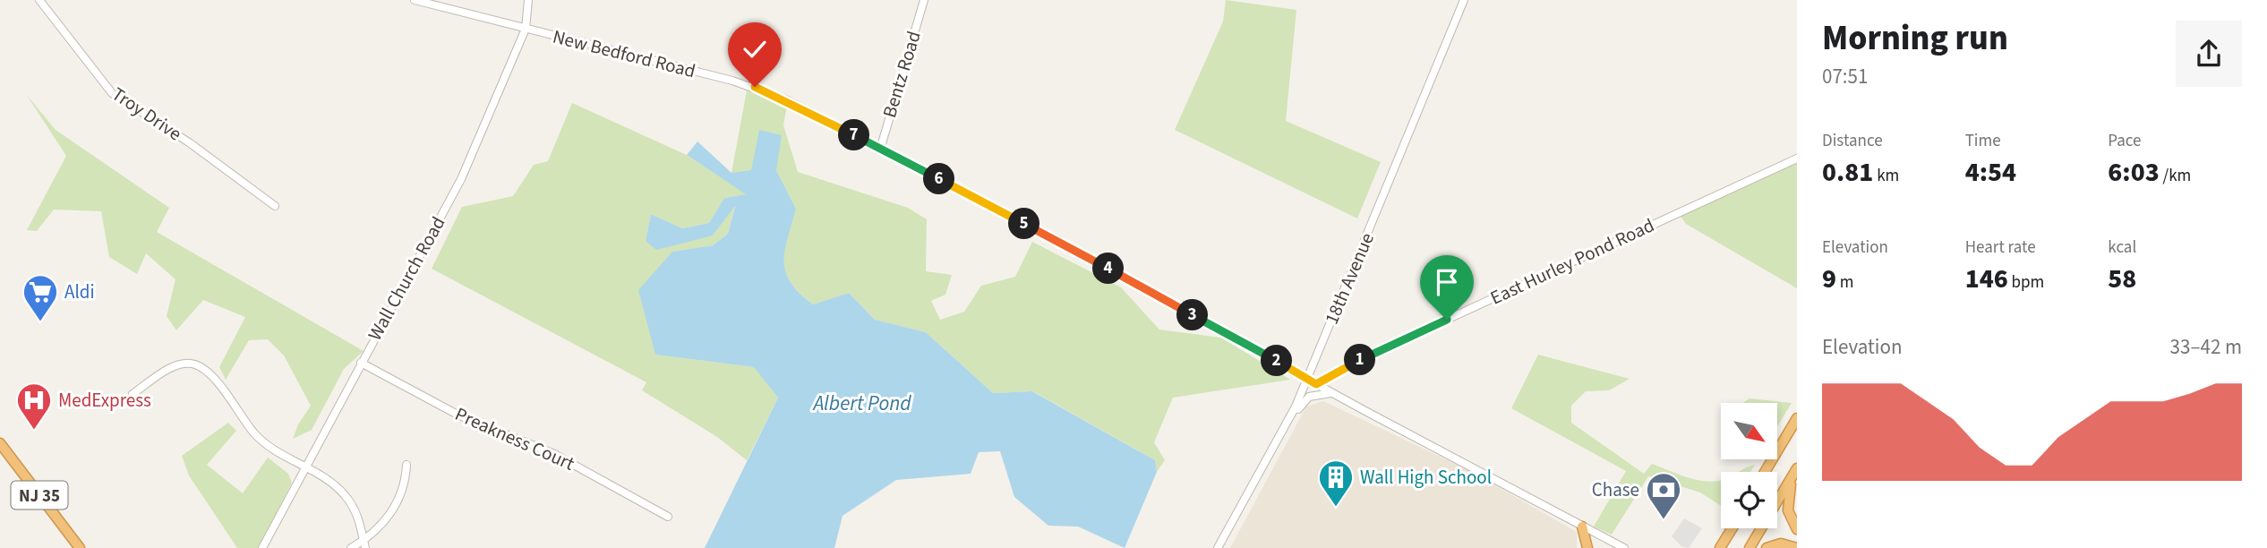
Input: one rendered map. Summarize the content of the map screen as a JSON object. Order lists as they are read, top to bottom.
{
  "streets": {
    "highway": ["NJ 35"],
    "street": [
      "New Bedford Road",
      "Bentz Road",
      "Troy Drive",
      "East Hurley Pond Road",
      "Wall Church Road",
      "18th Avenue",
      "Preakness Court"
    ]
  },
  "crossings": [
    ["New Bedford Road", "Bentz Road"],
    ["New Bedford Road", "East Hurley Pond Road"],
    ["New Bedford Road", "Wall Church Road"],
    ["New Bedford Road", "18th Avenue"],
    ["Wall Church Road", "Preakness Court"]
  ],
  "water": ["Albert Pond"],
  "places": {
    "supermarket": ["Aldi"],
    "hospital": ["MedExpress"],
    "building": ["Wall High School"],
    "bank": ["Chase"]
  },
  "north": "bottom right",
  "page": {
    "heading": ["Morning run", "07:51"],
    "stats": [
      ["Distance", "0.81 km"],
      ["Time", "4:54"],
      ["Pace", "6:03 /km"],
      ["Elevation", "9 m"],
      ["Heart rate", "146 bpm"],
      ["kcal", "58"]
    ],
    "pins": [
      "7",
      "6",
      "5",
      "4",
      "3",
      "1",
      "2"
    ],
    "chart": ["Elevation", "33–42 m"]
  }
}
